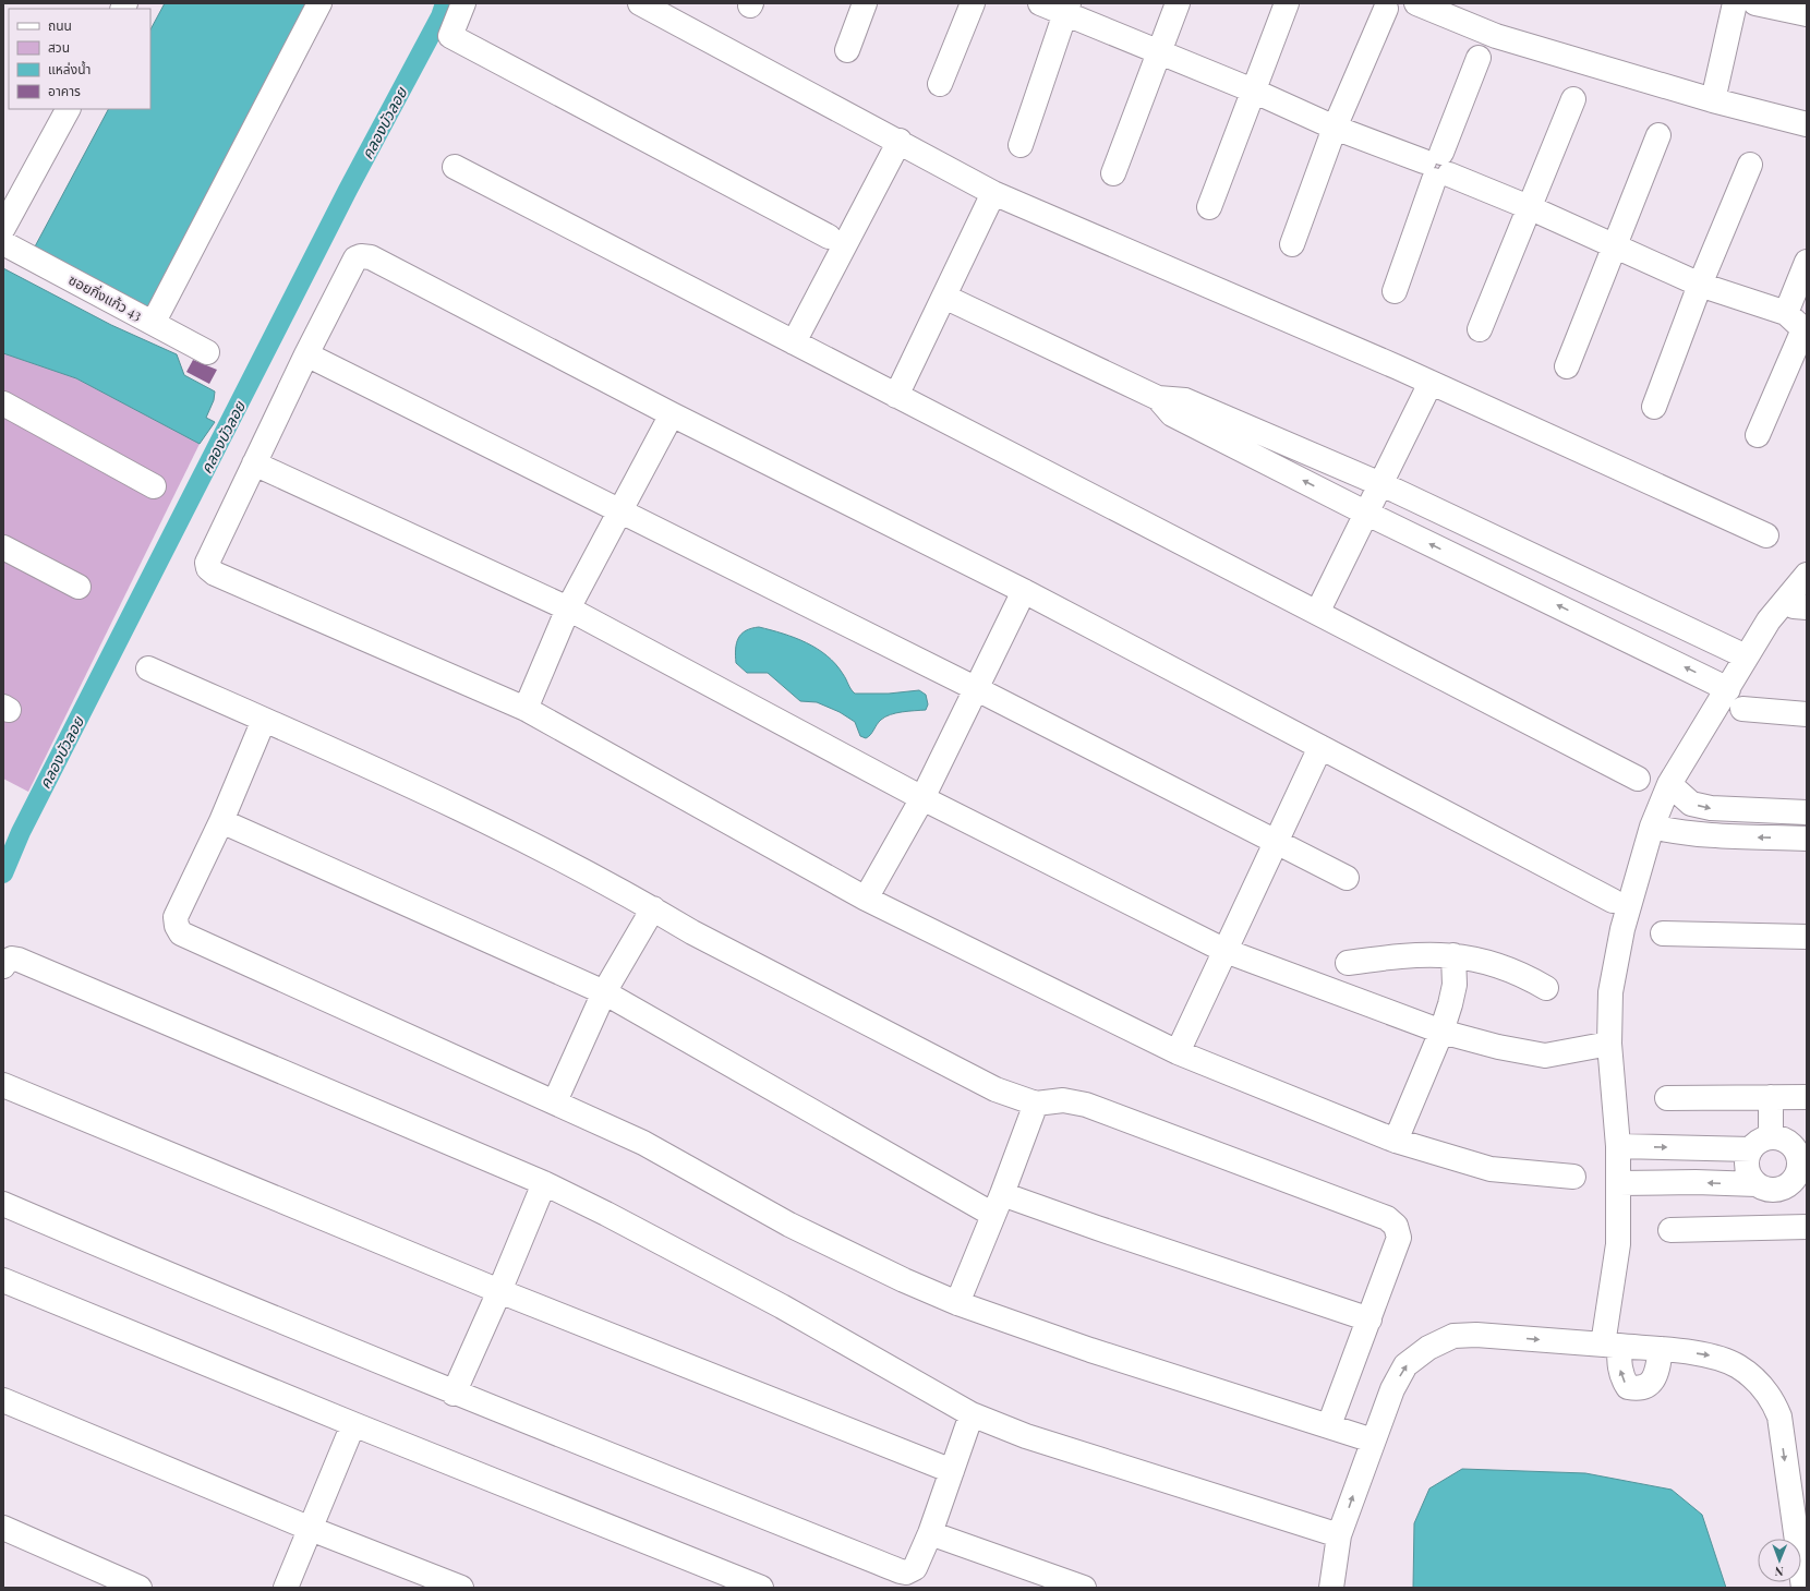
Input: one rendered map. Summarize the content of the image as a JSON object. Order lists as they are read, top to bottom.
{
  "streets": {
    "street": ["ซอยกิ่งแก้ว 43"]
  },
  "water": ["คลองบัวลอย"],
  "legend": [
    "ถนน",
    "สวน",
    "แหล่งน้ำ",
    "อาคาร"
  ],
  "north": "bottom"
}
